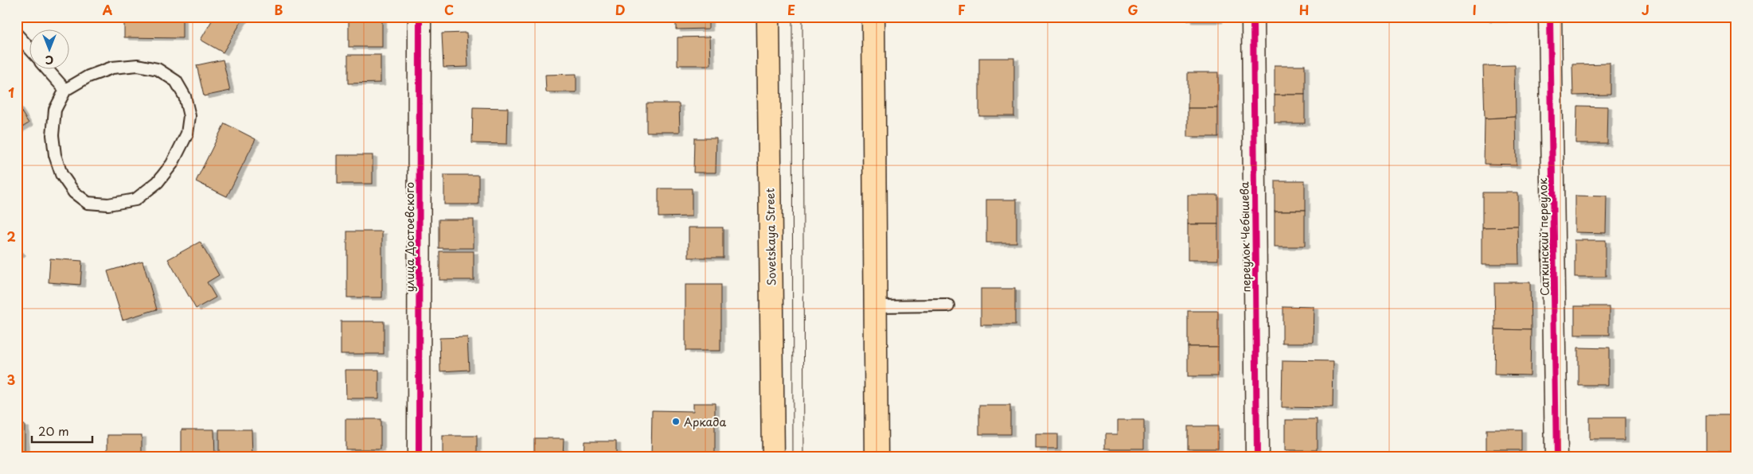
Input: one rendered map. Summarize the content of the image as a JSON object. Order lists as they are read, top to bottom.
{
  "streets": {
    "main road": ["Sovetskaya Street"],
    "street": ["улица Достоевского", "переулок Чебышева", "Саткинский переулок"]
  },
  "places": ["Аркада"],
  "scale_bar": "20 m",
  "north": "bottom",
  "grid": {
    "columns": [
      "A",
      "B",
      "C",
      "D",
      "E",
      "F",
      "G",
      "H",
      "I",
      "J"
    ],
    "rows": ["1", "2", "3"]
  }
}
